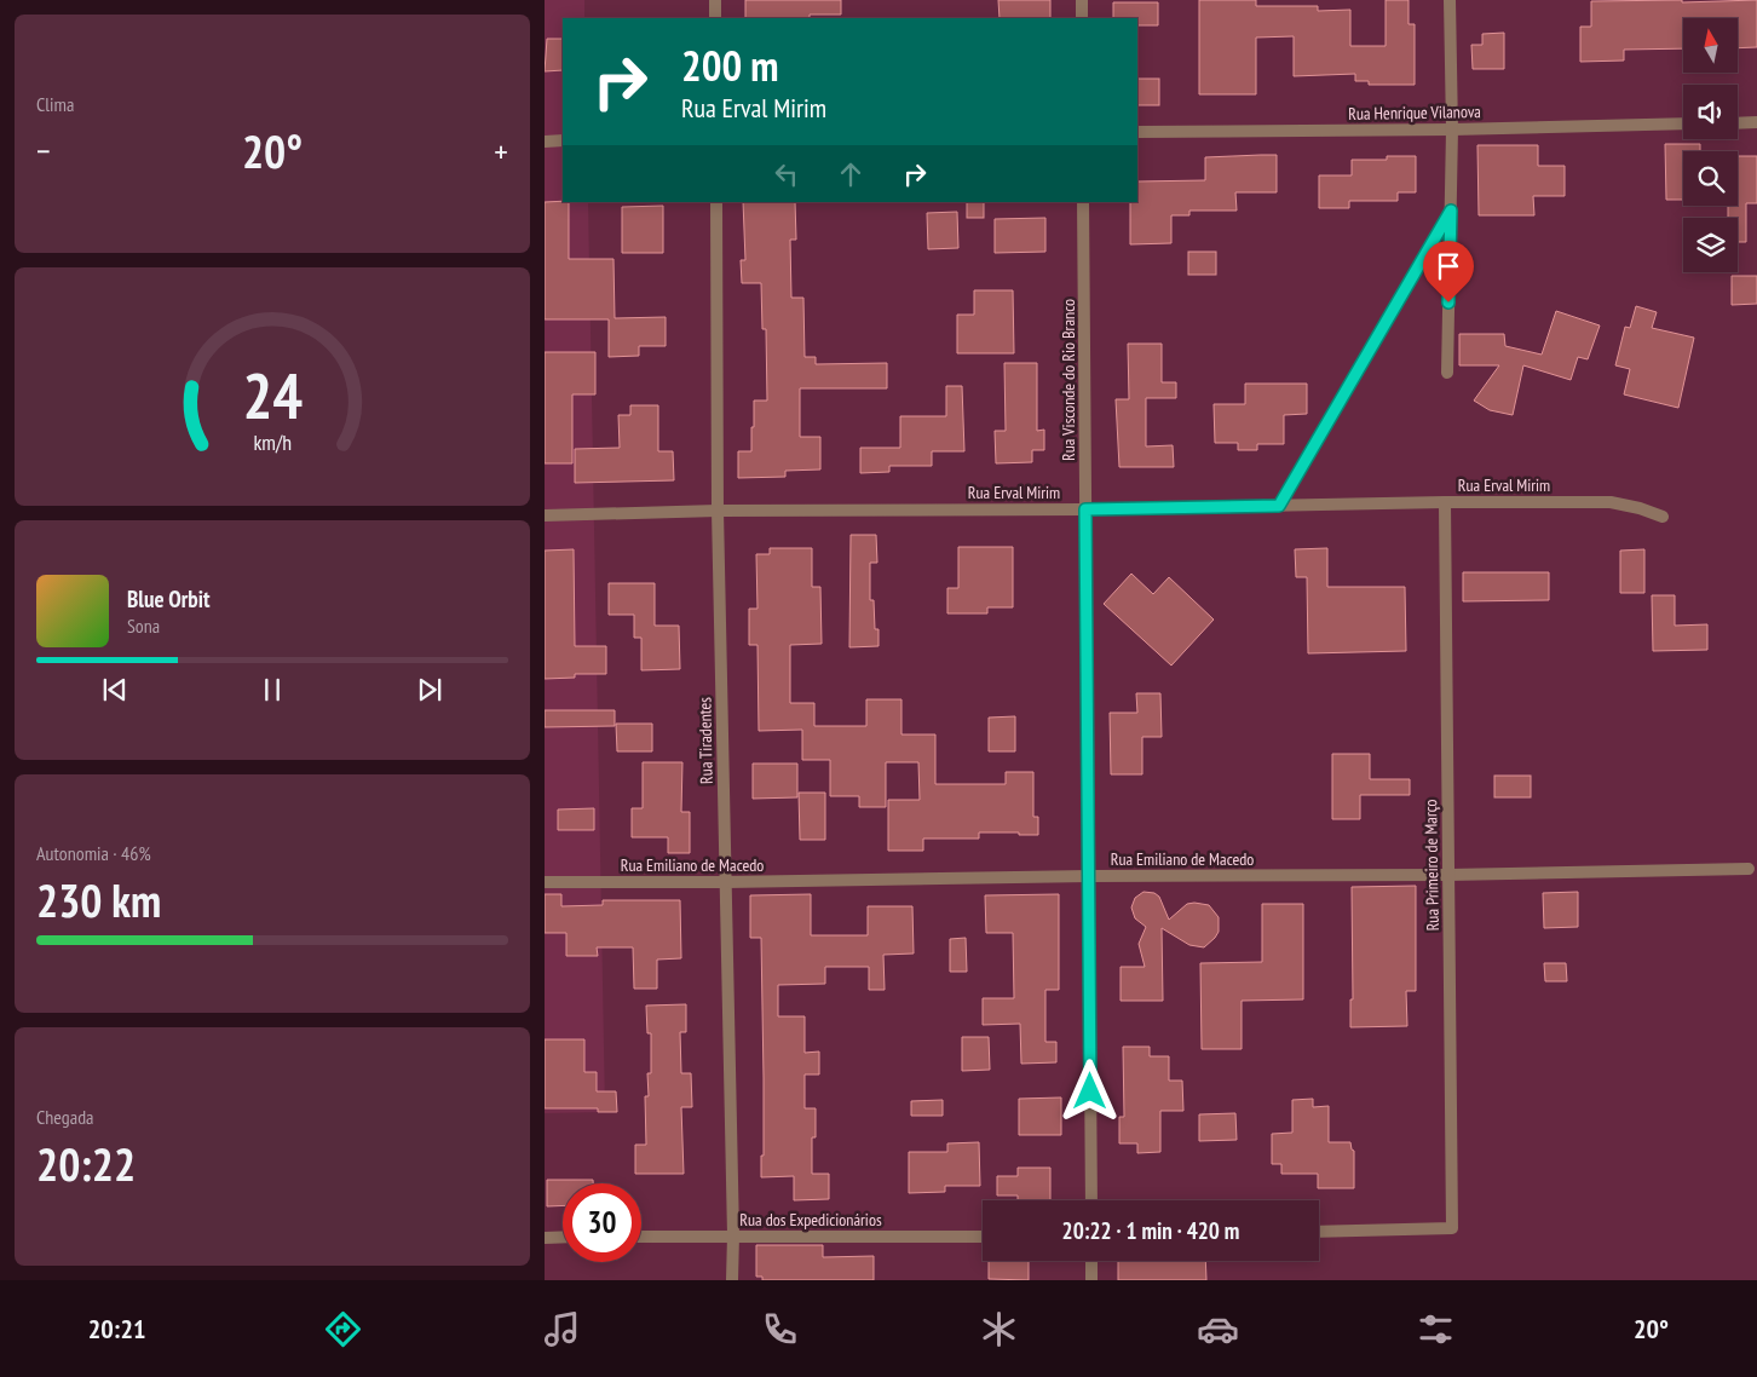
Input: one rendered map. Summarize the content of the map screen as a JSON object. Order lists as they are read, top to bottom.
{
  "streets": {
    "street": [
      "Rua Henrique Vilanova",
      "Rua Visconde do Rio Branco",
      "Rua Erval Mirim",
      "Rua Tiradentes",
      "Rua Emiliano de Macedo",
      "Rua Primeiro de Março",
      "Rua dos Expedicionários"
    ]
  },
  "crossings": [
    ["Rua Visconde do Rio Branco", "Rua Erval Mirim"],
    ["Rua Visconde do Rio Branco", "Rua Emiliano de Macedo"],
    ["Rua Erval Mirim", "Rua Tiradentes"],
    ["Rua Erval Mirim", "Rua Primeiro de Março"],
    ["Rua Tiradentes", "Rua Emiliano de Macedo"],
    ["Rua Tiradentes", "Rua dos Expedicionários"],
    ["Rua Emiliano de Macedo", "Rua Primeiro de Março"]
  ],
  "north": "top",
  "page": {
    "tile": [
      "Clima",
      ["Autonomia · 46%", "230 km"],
      ["Chegada", "20:22"]
    ],
    "turn": ["200 m", "Rua Erval Mirim"],
    "heat": ["−", "20°", "+"],
    "song": ["Blue Orbit", "Sona"],
    "limit": "30",
    "trip": "20:22 · 1 min · 420 m",
    "tabs": ["20:21", "20°"],
    "gauge": ["24", "km/h"]
  }
}
